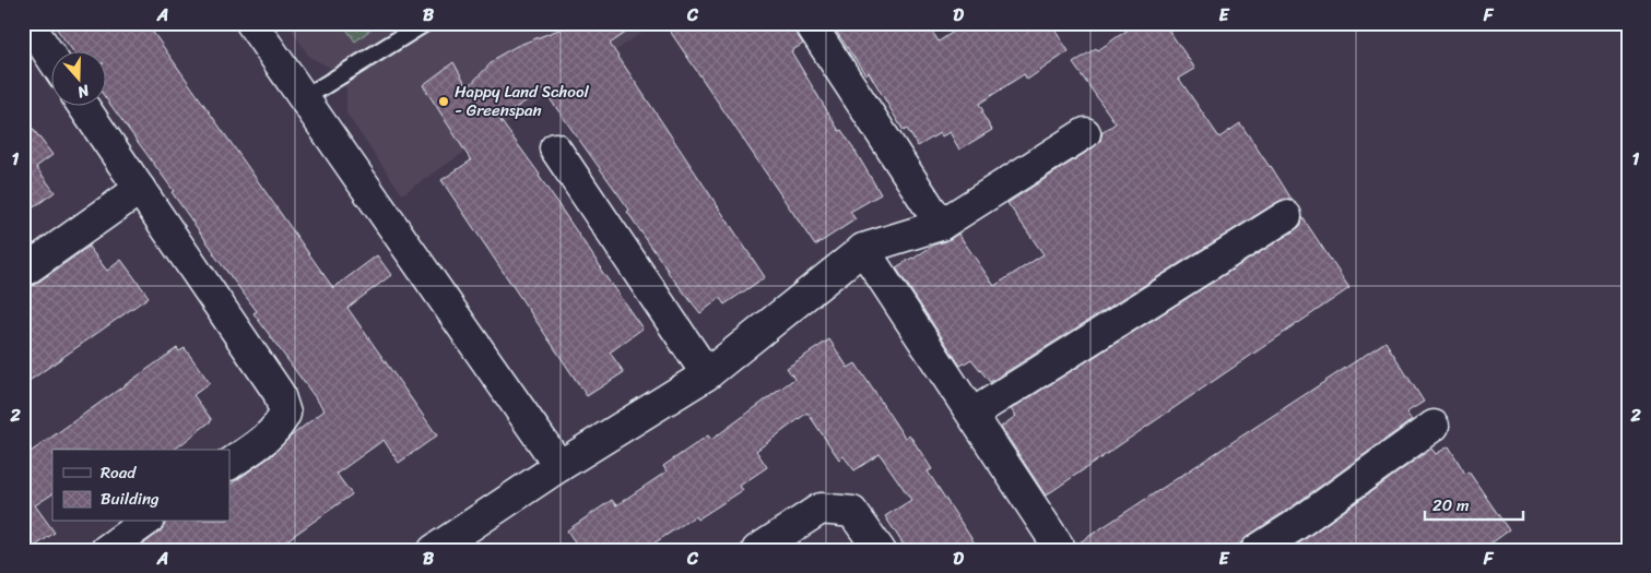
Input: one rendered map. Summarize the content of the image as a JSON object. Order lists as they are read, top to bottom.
{
  "places": ["Happy Land School - Greenspan"],
  "legend": ["Road", "Building"],
  "scale_bar": "20 m",
  "north": "bottom",
  "grid": {
    "columns": [
      "A",
      "B",
      "C",
      "D",
      "E",
      "F"
    ],
    "rows": ["1", "2"]
  }
}
